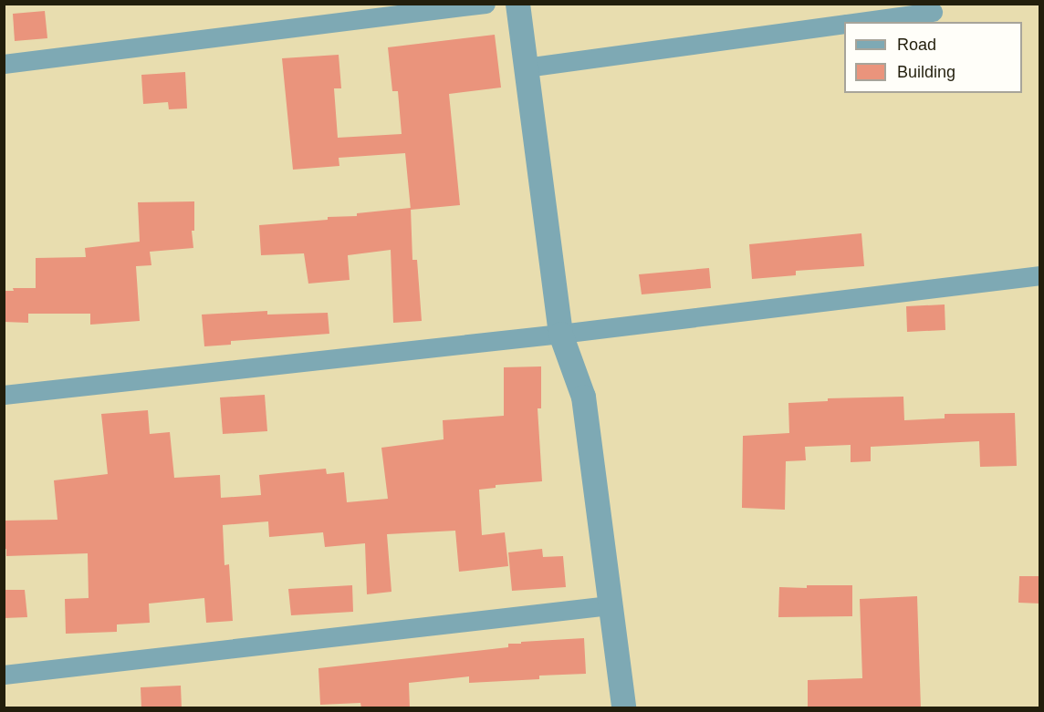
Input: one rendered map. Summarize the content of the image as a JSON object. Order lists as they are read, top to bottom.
{
  "legend": ["Road", "Building"]
}
